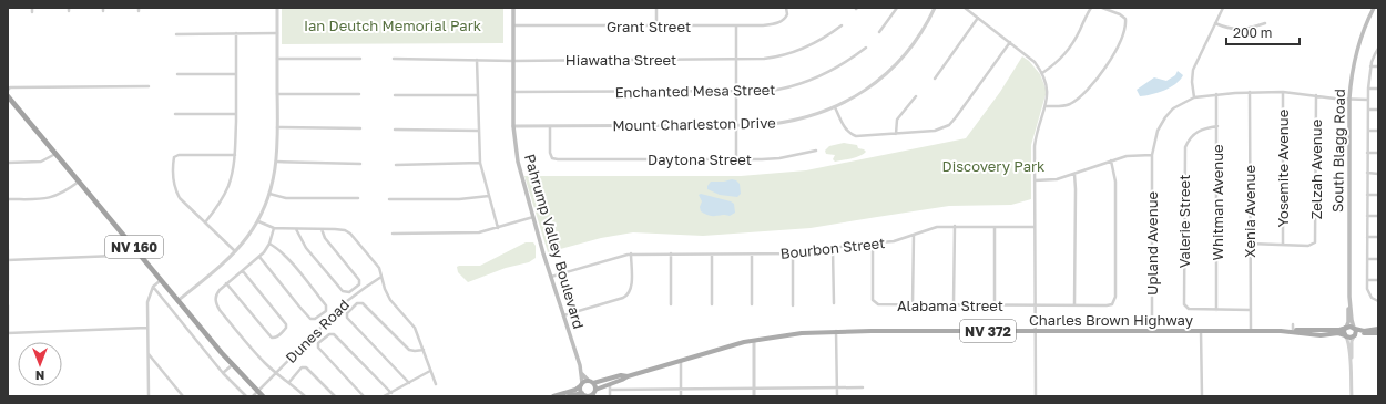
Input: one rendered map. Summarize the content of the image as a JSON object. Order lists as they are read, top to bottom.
{
  "streets": {
    "highway": ["NV 160"],
    "main road": [
      "South Blagg Road",
      "Pahrump Valley Boulevard",
      "Charles Brown Highway",
      "NV 372"
    ],
    "street": [
      "Grant Street",
      "Hiawatha Street",
      "Enchanted Mesa Street",
      "Mount Charleston Drive",
      "Daytona Street",
      "Yosemite Avenue",
      "Zelzah Avenue",
      "Whitman Avenue",
      "Xenia Avenue",
      "Valerie Street",
      "Upland Avenue",
      "Bourbon Street",
      "Alabama Street",
      "Dunes Road"
    ]
  },
  "crossings": [
    ["Grant Street", "Pahrump Valley Boulevard"],
    ["Hiawatha Street", "Pahrump Valley Boulevard"],
    ["Enchanted Mesa Street", "Pahrump Valley Boulevard"],
    ["Mount Charleston Drive", "Daytona Street"],
    ["Mount Charleston Drive", "Pahrump Valley Boulevard"],
    ["South Blagg Road", "Upland Avenue"],
    ["South Blagg Road", "Charles Brown Highway"],
    ["South Blagg Road", "NV 372"],
    ["Yosemite Avenue", "Zelzah Avenue"],
    ["Yosemite Avenue", "Upland Avenue"],
    ["Zelzah Avenue", "Upland Avenue"],
    ["Whitman Avenue", "Valerie Street"],
    ["Whitman Avenue", "Upland Avenue"],
    ["Xenia Avenue", "Upland Avenue"],
    ["Xenia Avenue", "Charles Brown Highway"],
    ["Pahrump Valley Boulevard", "Bourbon Street"],
    ["Pahrump Valley Boulevard", "NV 372"],
    ["Upland Avenue", "Charles Brown Highway"],
    ["NV 160", "Dunes Road"],
    ["Bourbon Street", "Alabama Street"],
    ["Charles Brown Highway", "NV 372"]
  ],
  "parks": ["Ian Deutch Memorial Park", "Discovery Park"],
  "scale_bar": "200 m",
  "north": "bottom"
}
